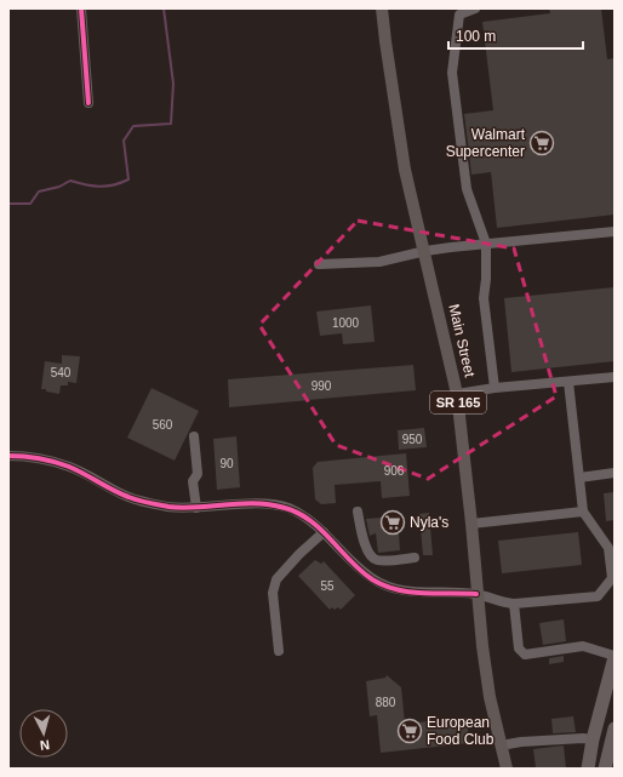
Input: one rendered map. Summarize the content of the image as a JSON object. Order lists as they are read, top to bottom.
{
  "streets": {
    "main road": ["Main Street", "SR 165"]
  },
  "places": {
    "supermarket": ["Walmart Supercenter", "Nyla's", "European Food Club"]
  },
  "house_numbers": [
    "1000",
    "540",
    "990",
    "560",
    "950",
    "90",
    "906",
    "55",
    "880"
  ],
  "scale_bar": "100 m",
  "north": "bottom"
}
